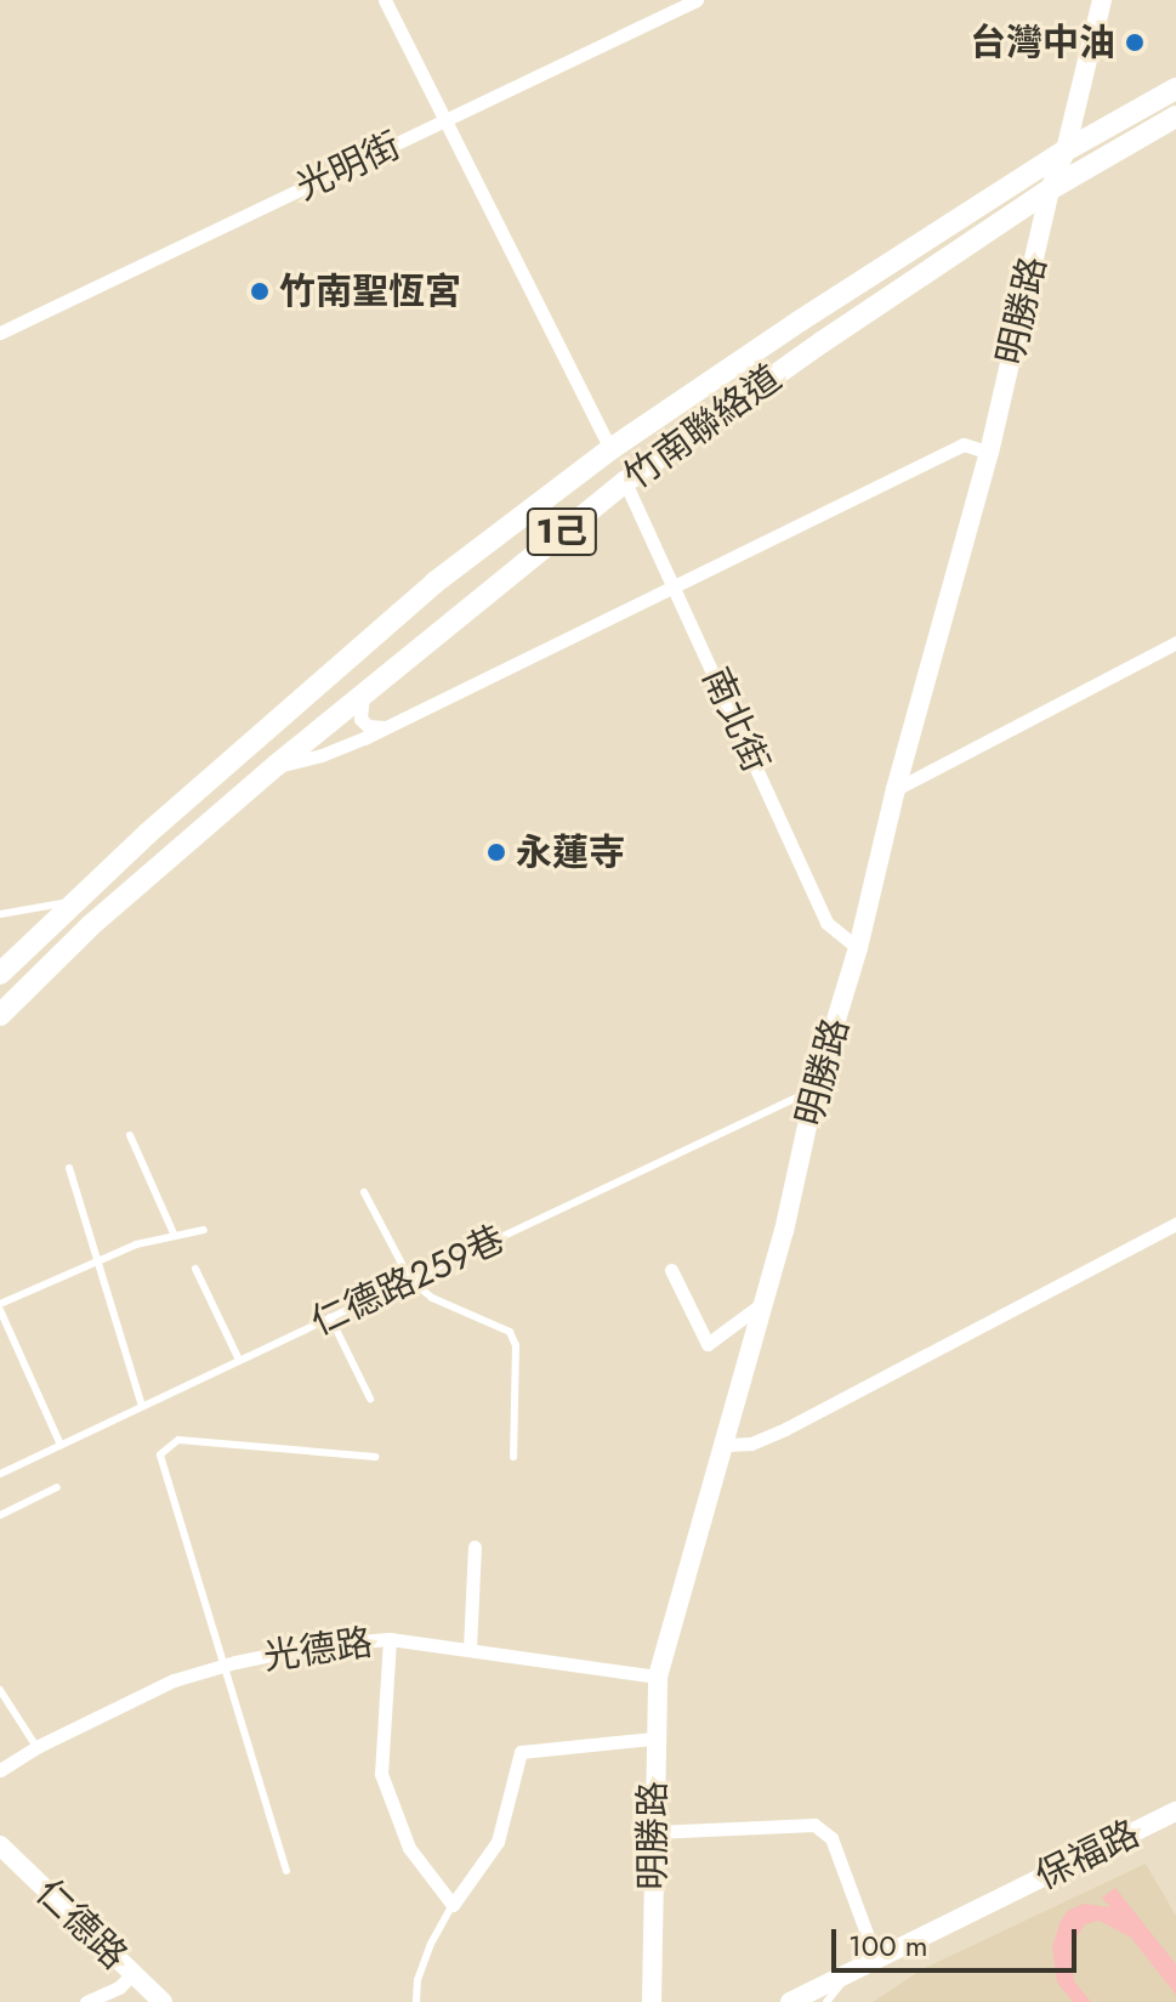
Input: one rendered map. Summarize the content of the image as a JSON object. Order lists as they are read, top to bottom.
{
  "streets": {
    "main road": ["竹南聯絡道", "1己"],
    "street": [
      "光明街",
      "明勝路",
      "南北街",
      "光德路",
      "保福路",
      "仁德路"
    ],
    "lane": ["仁德路259巷"]
  },
  "crossings": [
    ["明勝路", "竹南聯絡道"],
    ["明勝路", "南北街"],
    ["明勝路", "仁德路259巷"],
    ["明勝路", "光德路"],
    ["竹南聯絡道", "南北街"]
  ],
  "places": ["台灣中油", "竹南聖恆宮", "永蓮寺"],
  "scale_bar": "100 m"
}
